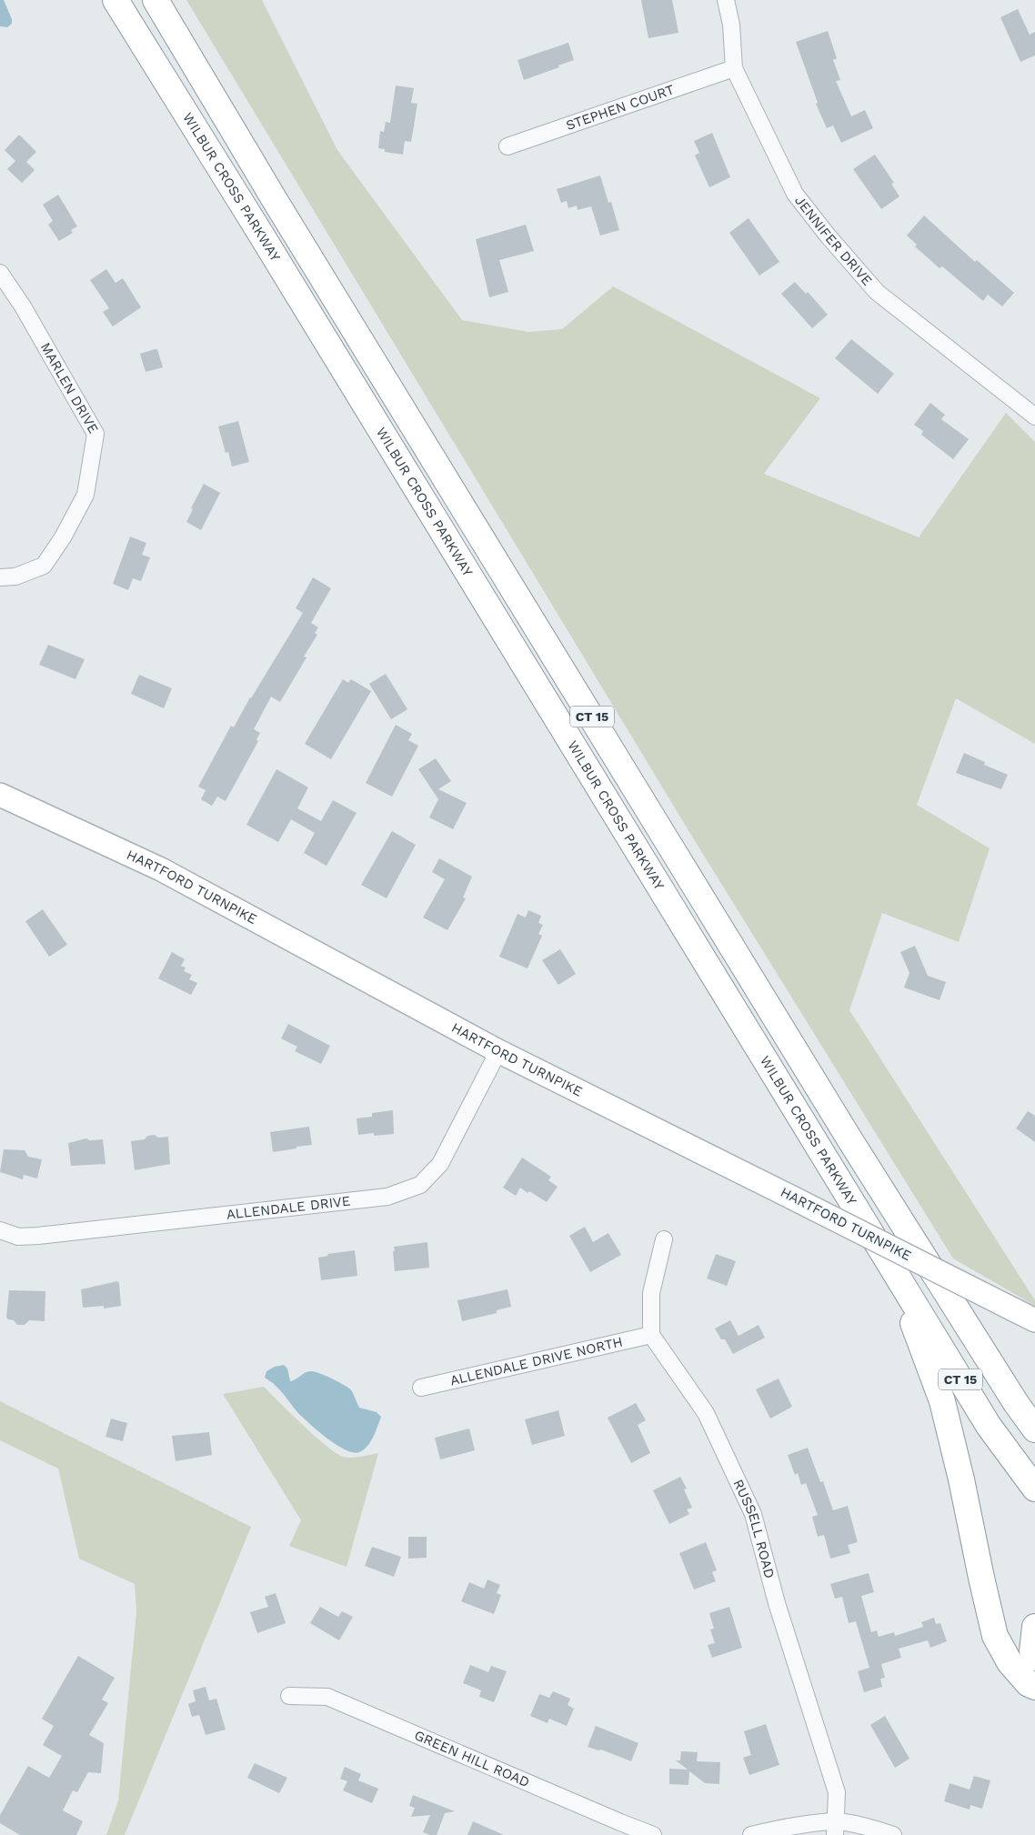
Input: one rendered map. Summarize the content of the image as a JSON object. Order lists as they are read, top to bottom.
{
  "streets": {
    "highway": ["WILBUR CROSS PARKWAY", "CT 15"],
    "main road": ["HARTFORD TURNPIKE"],
    "street": [
      "STEPHEN COURT",
      "JENNIFER DRIVE",
      "MARLEN DRIVE",
      "ALLENDALE DRIVE",
      "ALLENDALE DRIVE NORTH",
      "RUSSELL ROAD",
      "GREEN HILL ROAD"
    ]
  },
  "crossings": [
    ["STEPHEN COURT", "JENNIFER DRIVE"],
    ["HARTFORD TURNPIKE", "ALLENDALE DRIVE"],
    ["ALLENDALE DRIVE NORTH", "RUSSELL ROAD"]
  ]
}
